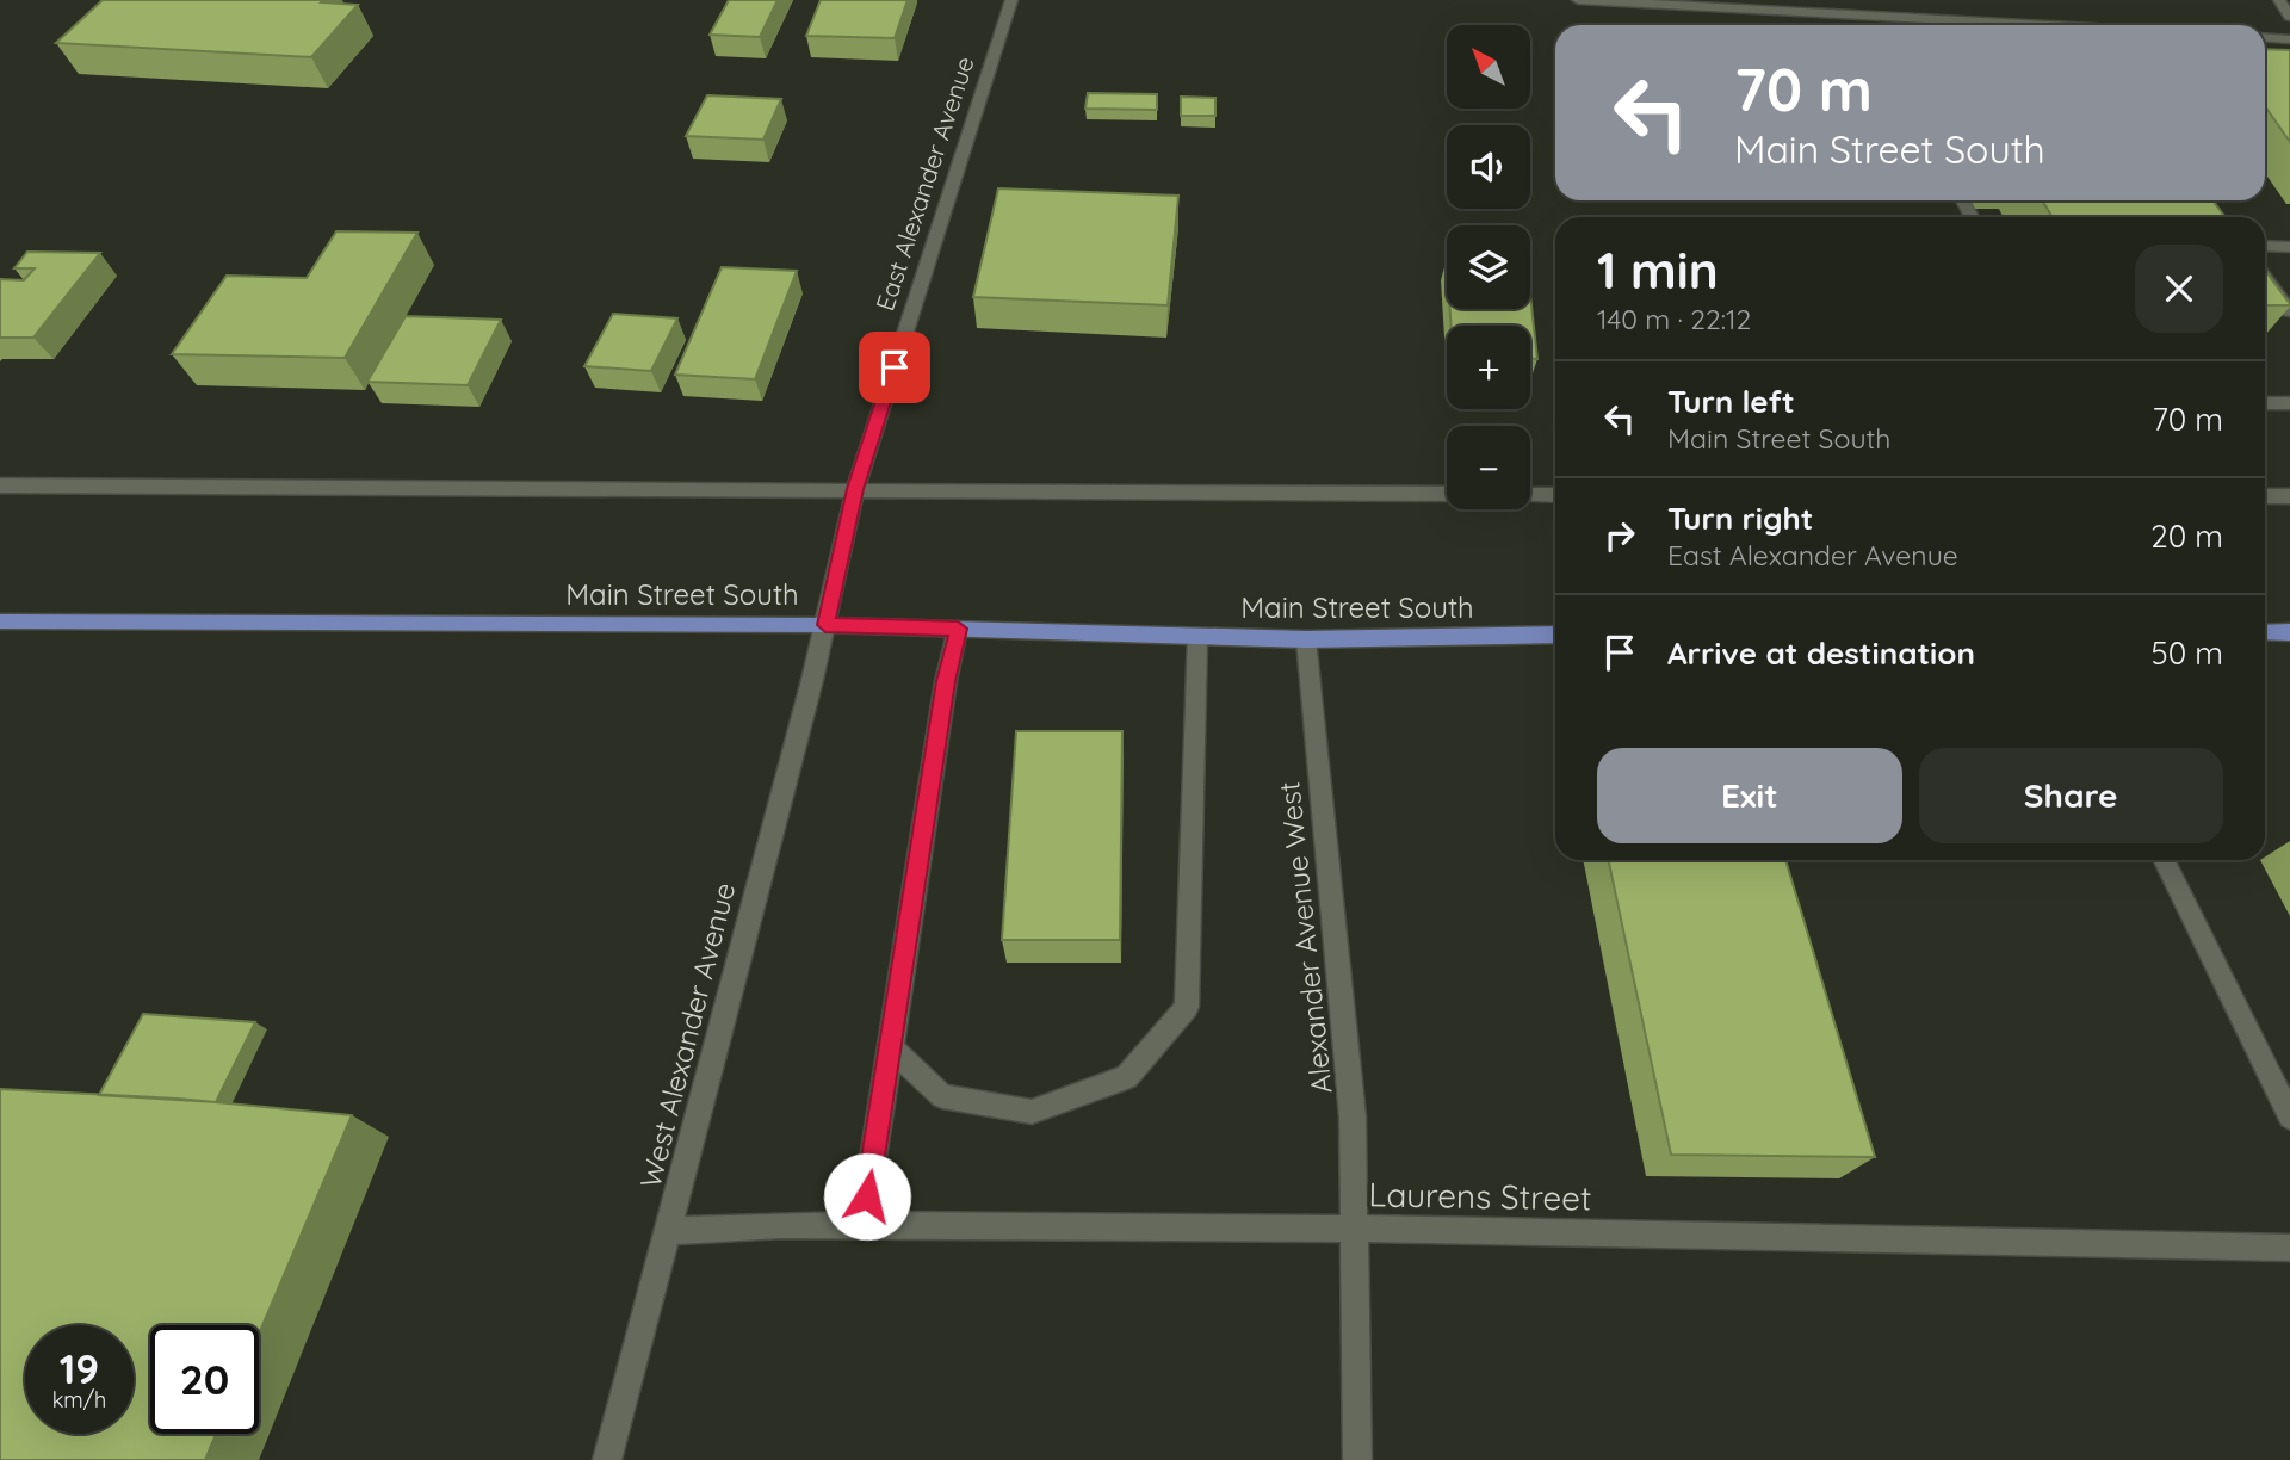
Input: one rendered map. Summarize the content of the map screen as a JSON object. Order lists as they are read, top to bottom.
{
  "streets": {
    "main road": ["Main Street South"],
    "street": [
      "East Alexander Avenue",
      "Alexander Avenue West",
      "West Alexander Avenue",
      "Laurens Street"
    ]
  },
  "crossings": [
    ["East Alexander Avenue", "Main Street South"],
    ["East Alexander Avenue", "West Alexander Avenue"],
    ["Main Street South", "Alexander Avenue West"],
    ["Main Street South", "West Alexander Avenue"],
    ["Alexander Avenue West", "Laurens Street"],
    ["West Alexander Avenue", "Laurens Street"]
  ],
  "north": "top left",
  "page": {
    "map_buttons": ["+", "−"],
    "turn": ["70 m", "Main Street South"],
    "heading": ["1 min", "140 m · 22:12"],
    "list": [
      {
        "name": "Turn left",
        "note": "Main Street South",
        "value": "70 m"
      },
      {
        "name": "Turn right",
        "note": "East Alexander Avenue",
        "value": "20 m"
      },
      {
        "name": "Arrive at destination",
        "value": "50 m"
      }
    ],
    "buttons": ["Exit", "Share"],
    "speed": "19 km/h",
    "limit": "20"
  }
}
